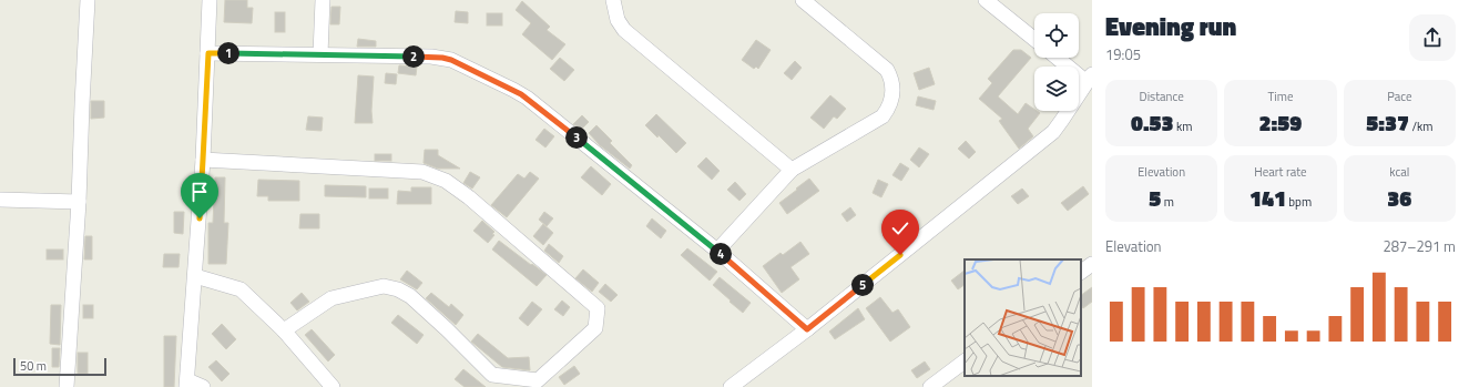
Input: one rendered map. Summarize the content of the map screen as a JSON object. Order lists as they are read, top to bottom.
{
  "scale_bar": "50 m",
  "page": {
    "heading": ["Evening run", "19:05"],
    "pins": [
      "1",
      "2",
      "3",
      "4",
      "5"
    ],
    "stats": [
      ["Distance", "0.53 km"],
      ["Time", "2:59"],
      ["Pace", "5:37 /km"],
      ["Elevation", "5 m"],
      ["Heart rate", "141 bpm"],
      ["kcal", "36"]
    ],
    "chart": ["Elevation", "287–291 m"],
    "scale": "50 m"
  }
}
